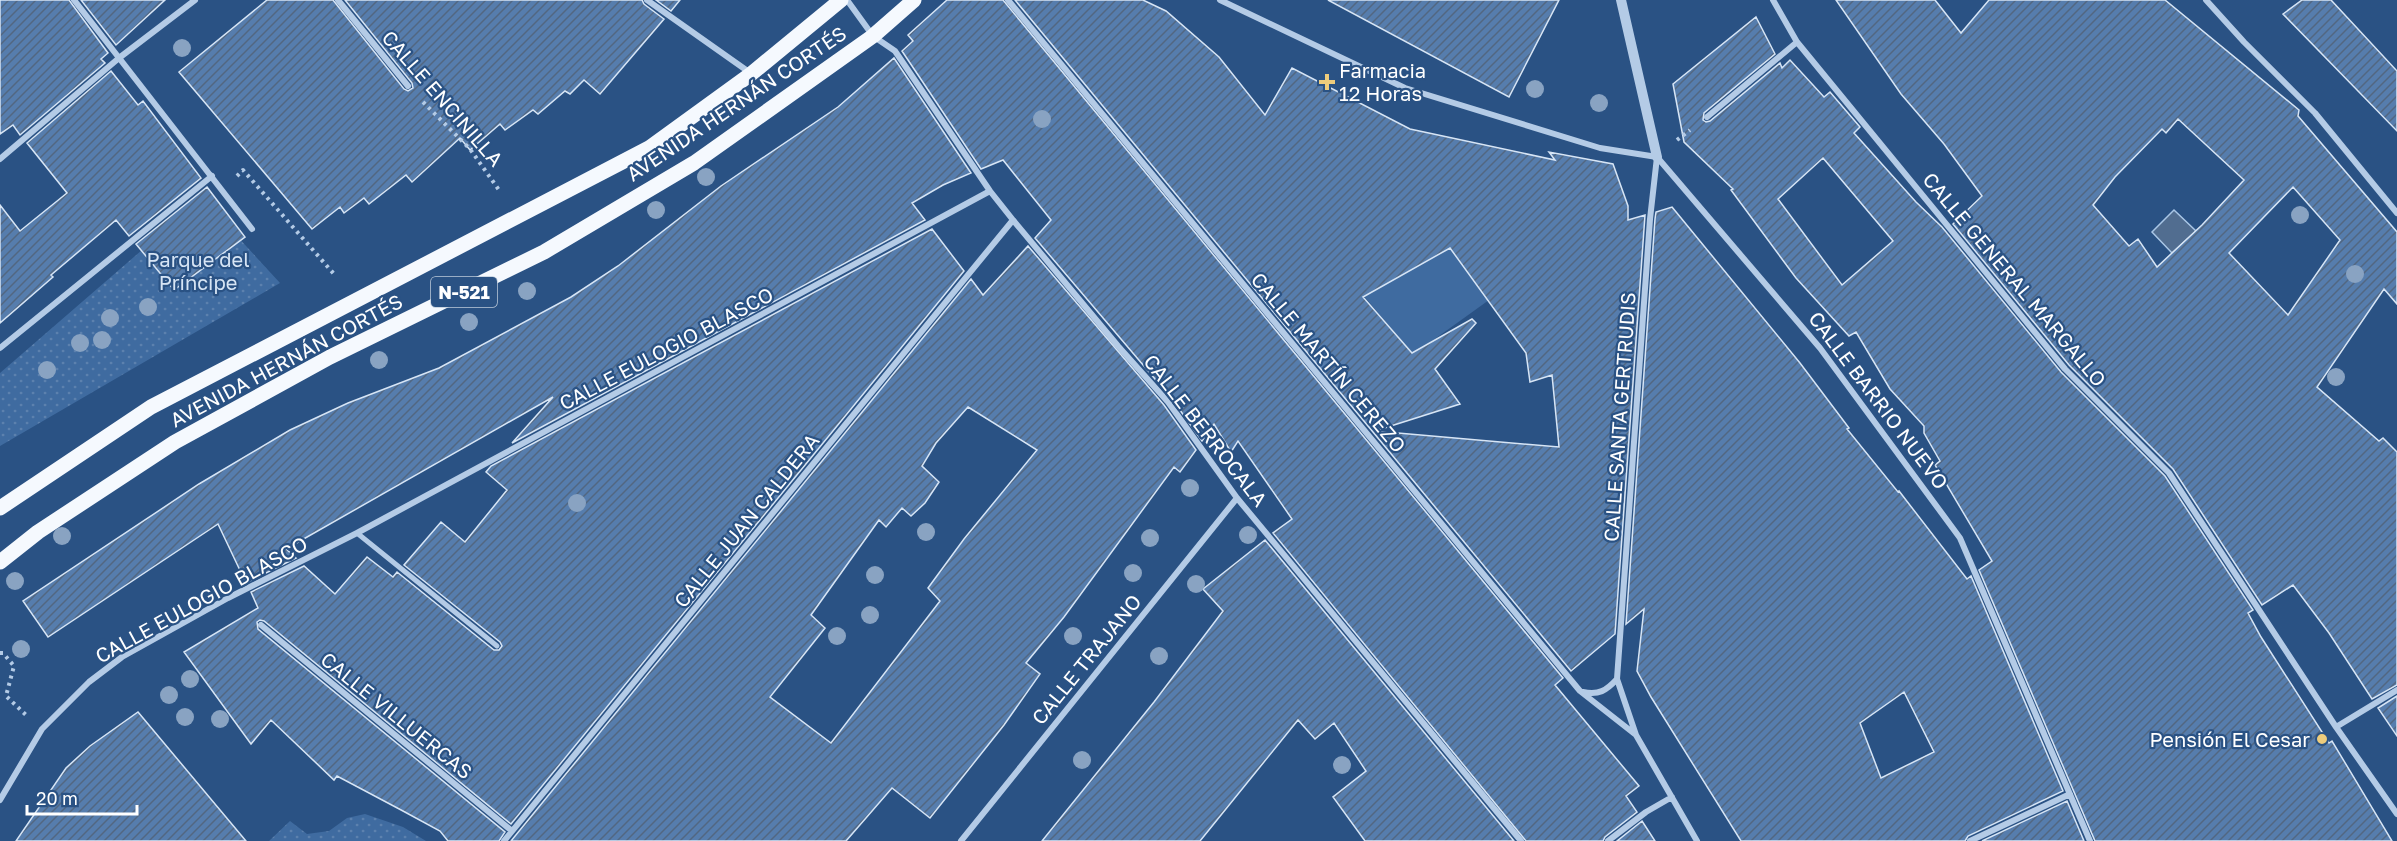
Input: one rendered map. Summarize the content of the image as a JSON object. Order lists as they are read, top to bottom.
{
  "streets": {
    "main road": ["AVENIDA HERNÁN CORTÉS", "N-521"],
    "street": [
      "CALLE ENCINILLA",
      "CALLE GENERAL MARGALLO",
      "CALLE EULOGIO BLASCO",
      "CALLE MARTÍN CEREZO",
      "CALLE BARRIO NUEVO",
      "CALLE SANTA GERTRUDIS",
      "CALLE BERROCALA",
      "CALLE JUAN CALDERA",
      "CALLE TRAJANO",
      "CALLE VILLUERCAS"
    ]
  },
  "crossings": [
    ["AVENIDA HERNÁN CORTÉS", "CALLE BERROCALA"],
    ["CALLE EULOGIO BLASCO", "CALLE BERROCALA"],
    ["CALLE MARTÍN CEREZO", "CALLE SANTA GERTRUDIS"],
    ["CALLE BARRIO NUEVO", "CALLE SANTA GERTRUDIS"],
    ["CALLE BERROCALA", "CALLE JUAN CALDERA"],
    ["CALLE BERROCALA", "CALLE TRAJANO"],
    ["CALLE JUAN CALDERA", "CALLE VILLUERCAS"]
  ],
  "parks": ["Parque del Príncipe"],
  "places": {
    "health": ["Farmacia 12 Horas"],
    "other": ["Pensión El Cesar"]
  },
  "scale_bar": "20 m"
}
